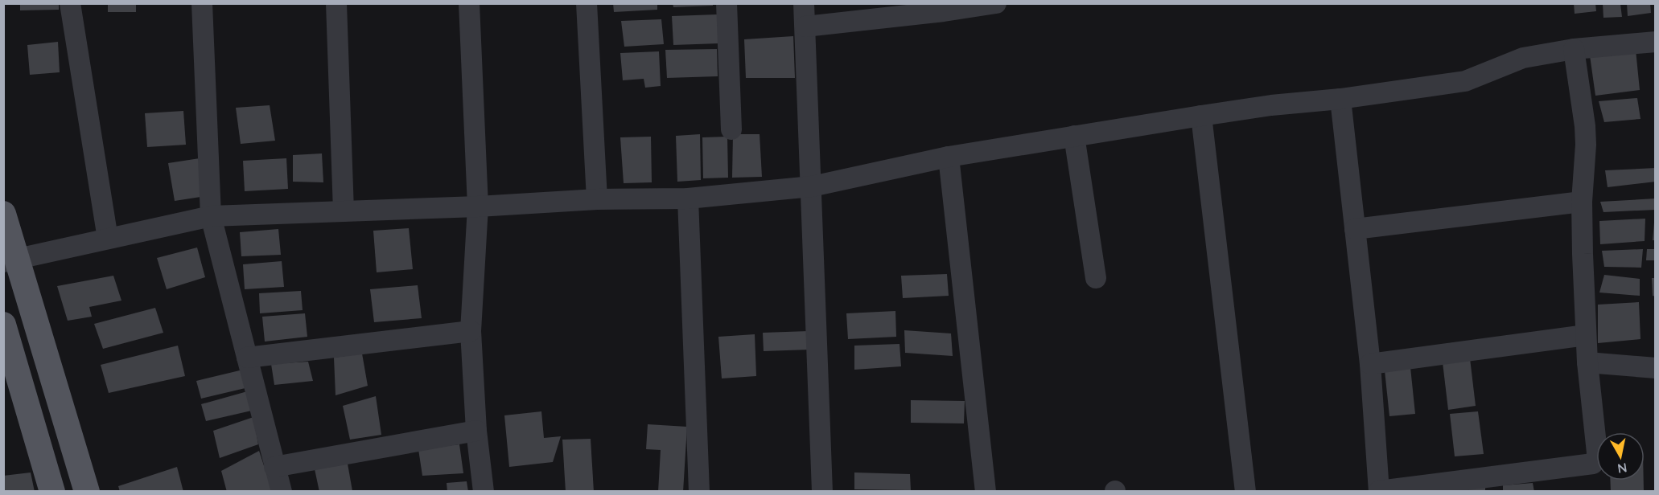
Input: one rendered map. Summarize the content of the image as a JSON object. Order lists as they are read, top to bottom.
{
  "north": "bottom"
}
